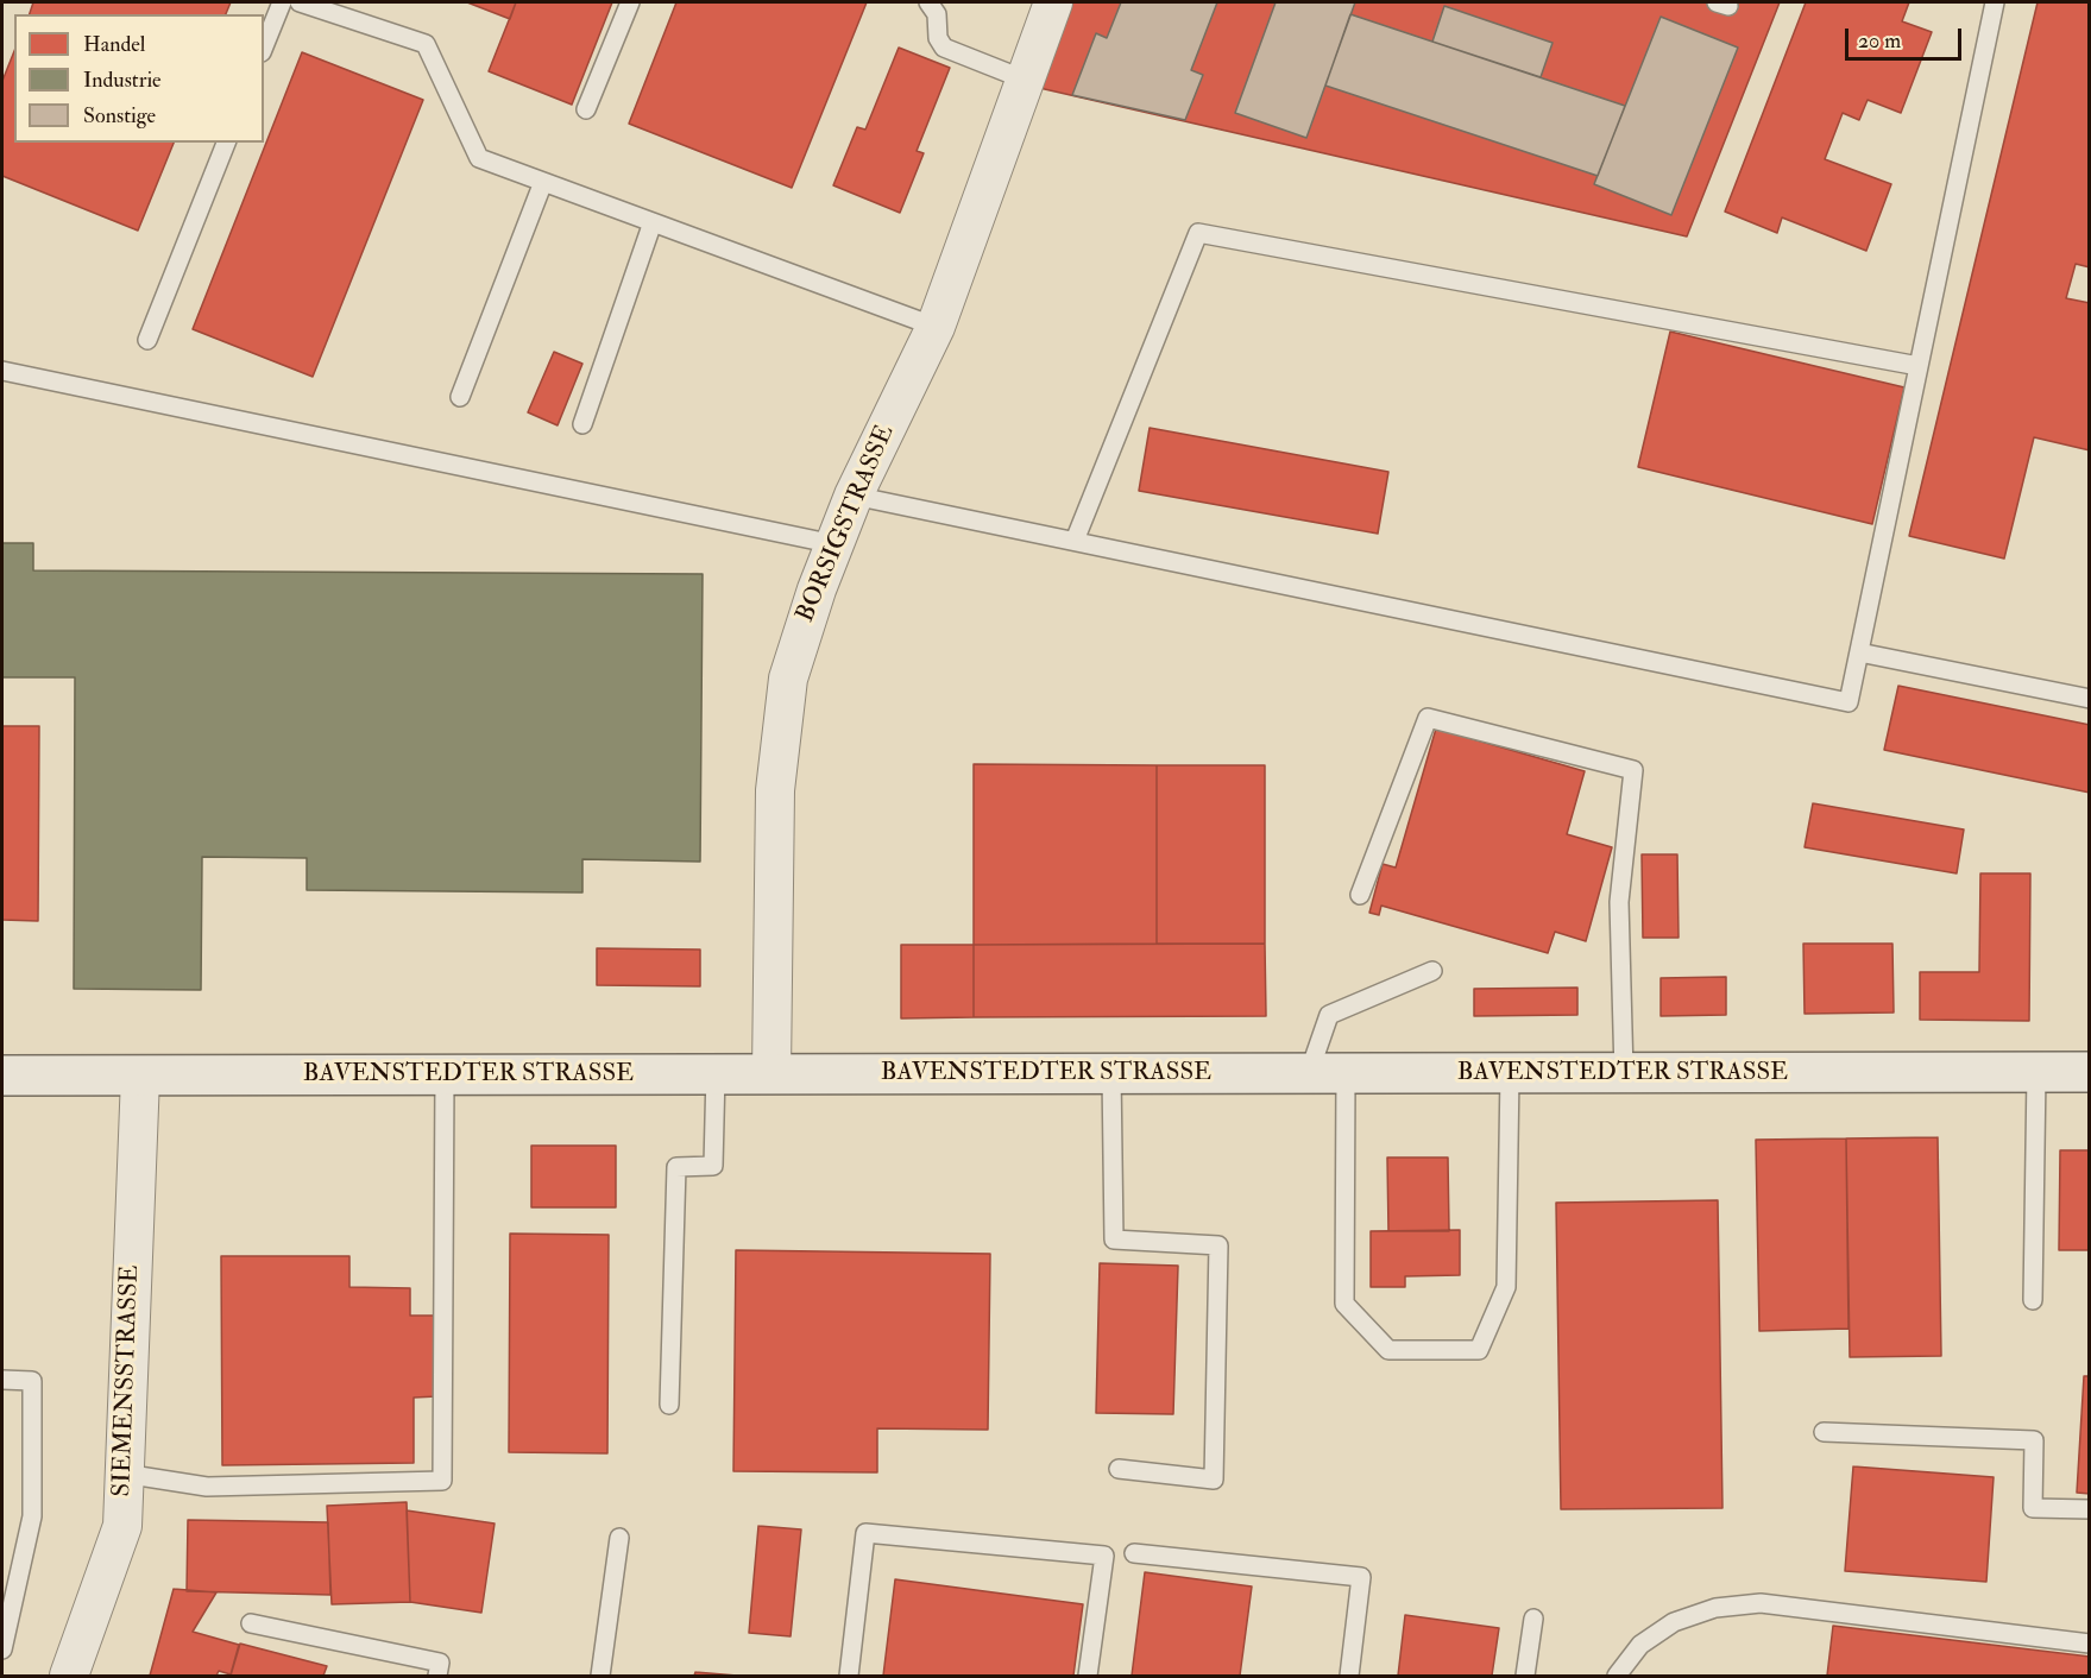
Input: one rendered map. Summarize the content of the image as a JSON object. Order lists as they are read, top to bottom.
{
  "streets": {
    "street": ["BORSIGSTRASSE", "BAVENSTEDTER STRASSE", "SIEMENSSTRASSE"]
  },
  "crossings": [
    ["BORSIGSTRASSE", "BAVENSTEDTER STRASSE"],
    ["BAVENSTEDTER STRASSE", "SIEMENSSTRASSE"]
  ],
  "legend": ["Handel", "Industrie", "Sonstige"],
  "scale_bar": "20 m"
}
